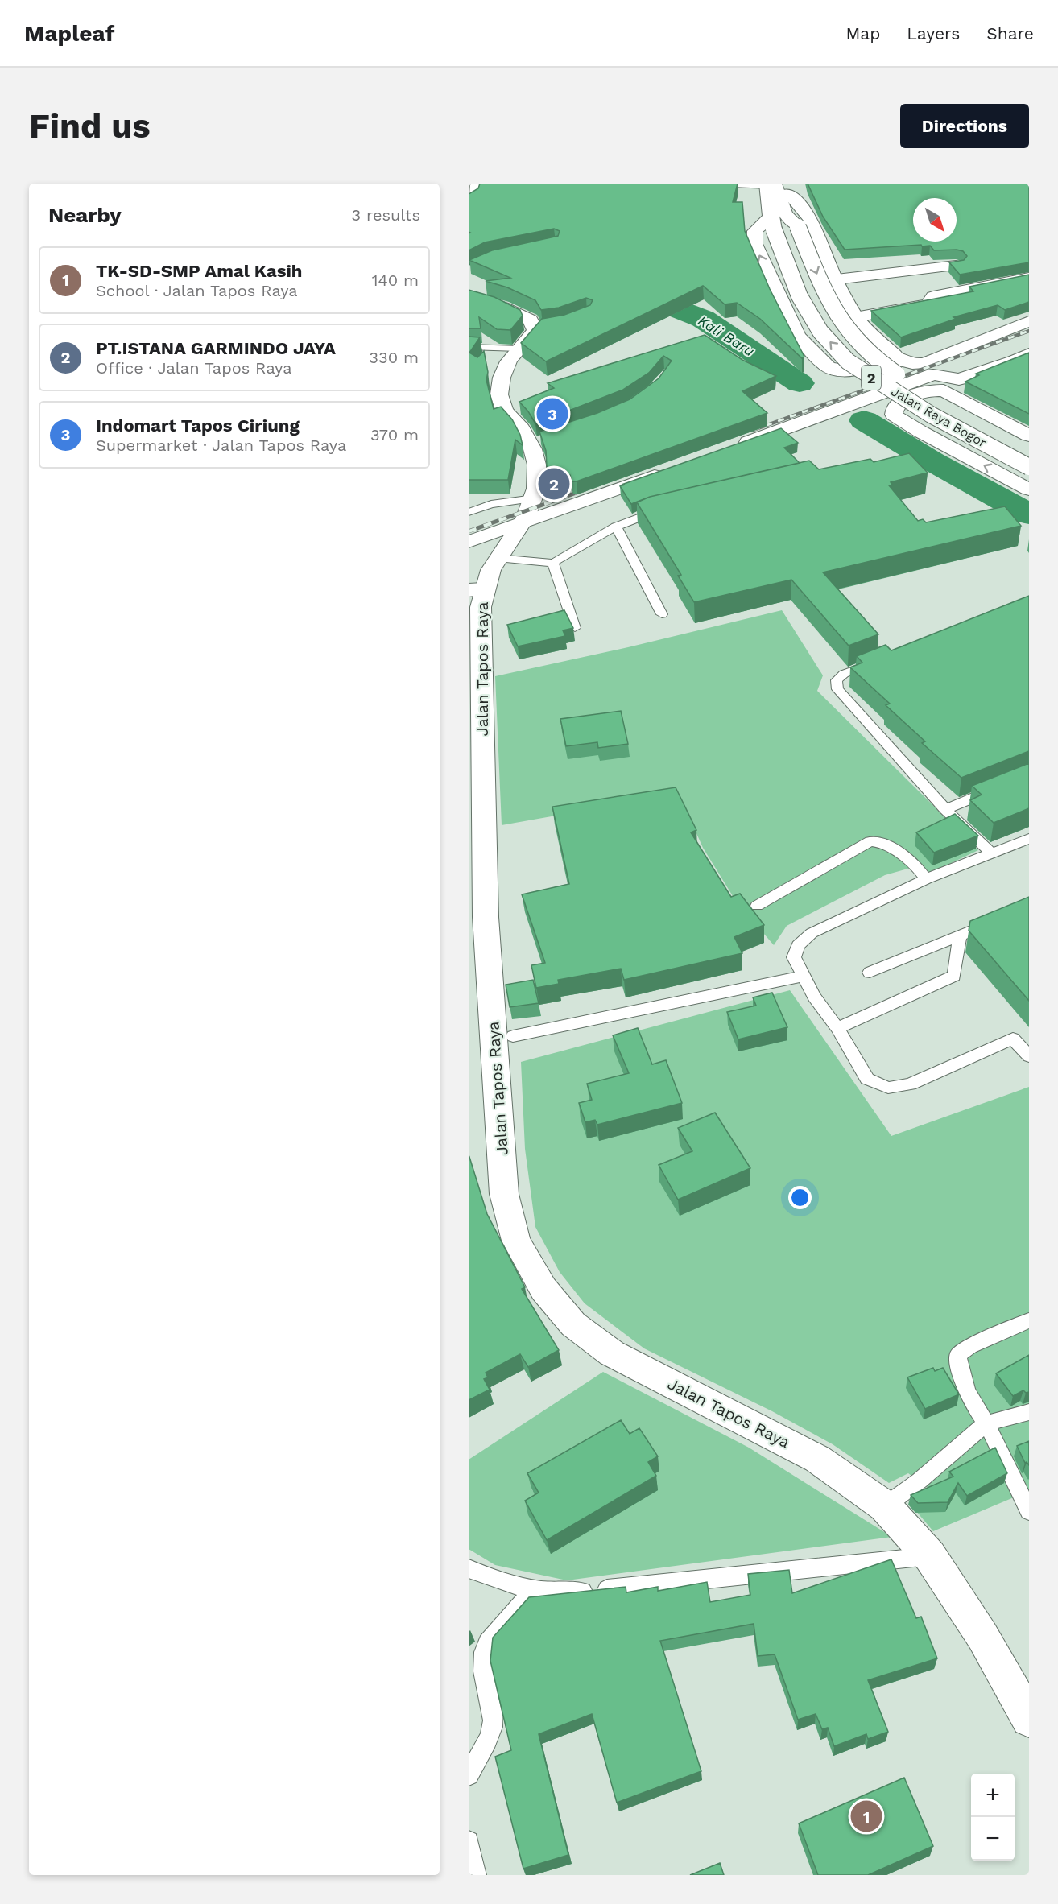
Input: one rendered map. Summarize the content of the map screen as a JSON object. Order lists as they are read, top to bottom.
{
  "streets": {
    "main road": ["2", "Jalan Raya Bogor", "Jalan Tapos Raya"]
  },
  "water": ["Kali Baru"],
  "north": "bottom right",
  "page": {
    "header": "Mapleaf",
    "nav": ["Map", "Layers", "Share"],
    "buttons": "Directions",
    "title": "Find us",
    "heading": ["Nearby", "3 results"],
    "list": [
      {
        "mark": "1",
        "name": "TK-SD-SMP Amal Kasih",
        "note": "School · Jalan Tapos Raya",
        "value": "140 m"
      },
      {
        "mark": "2",
        "name": "PT.ISTANA GARMINDO JAYA",
        "note": "Office · Jalan Tapos Raya",
        "value": "330 m"
      },
      {
        "mark": "3",
        "name": "Indomart Tapos Ciriung",
        "note": "Supermarket · Jalan Tapos Raya",
        "value": "370 m"
      }
    ],
    "pins": ["3", "2", "1"],
    "map_buttons": ["+", "−"]
  }
}
